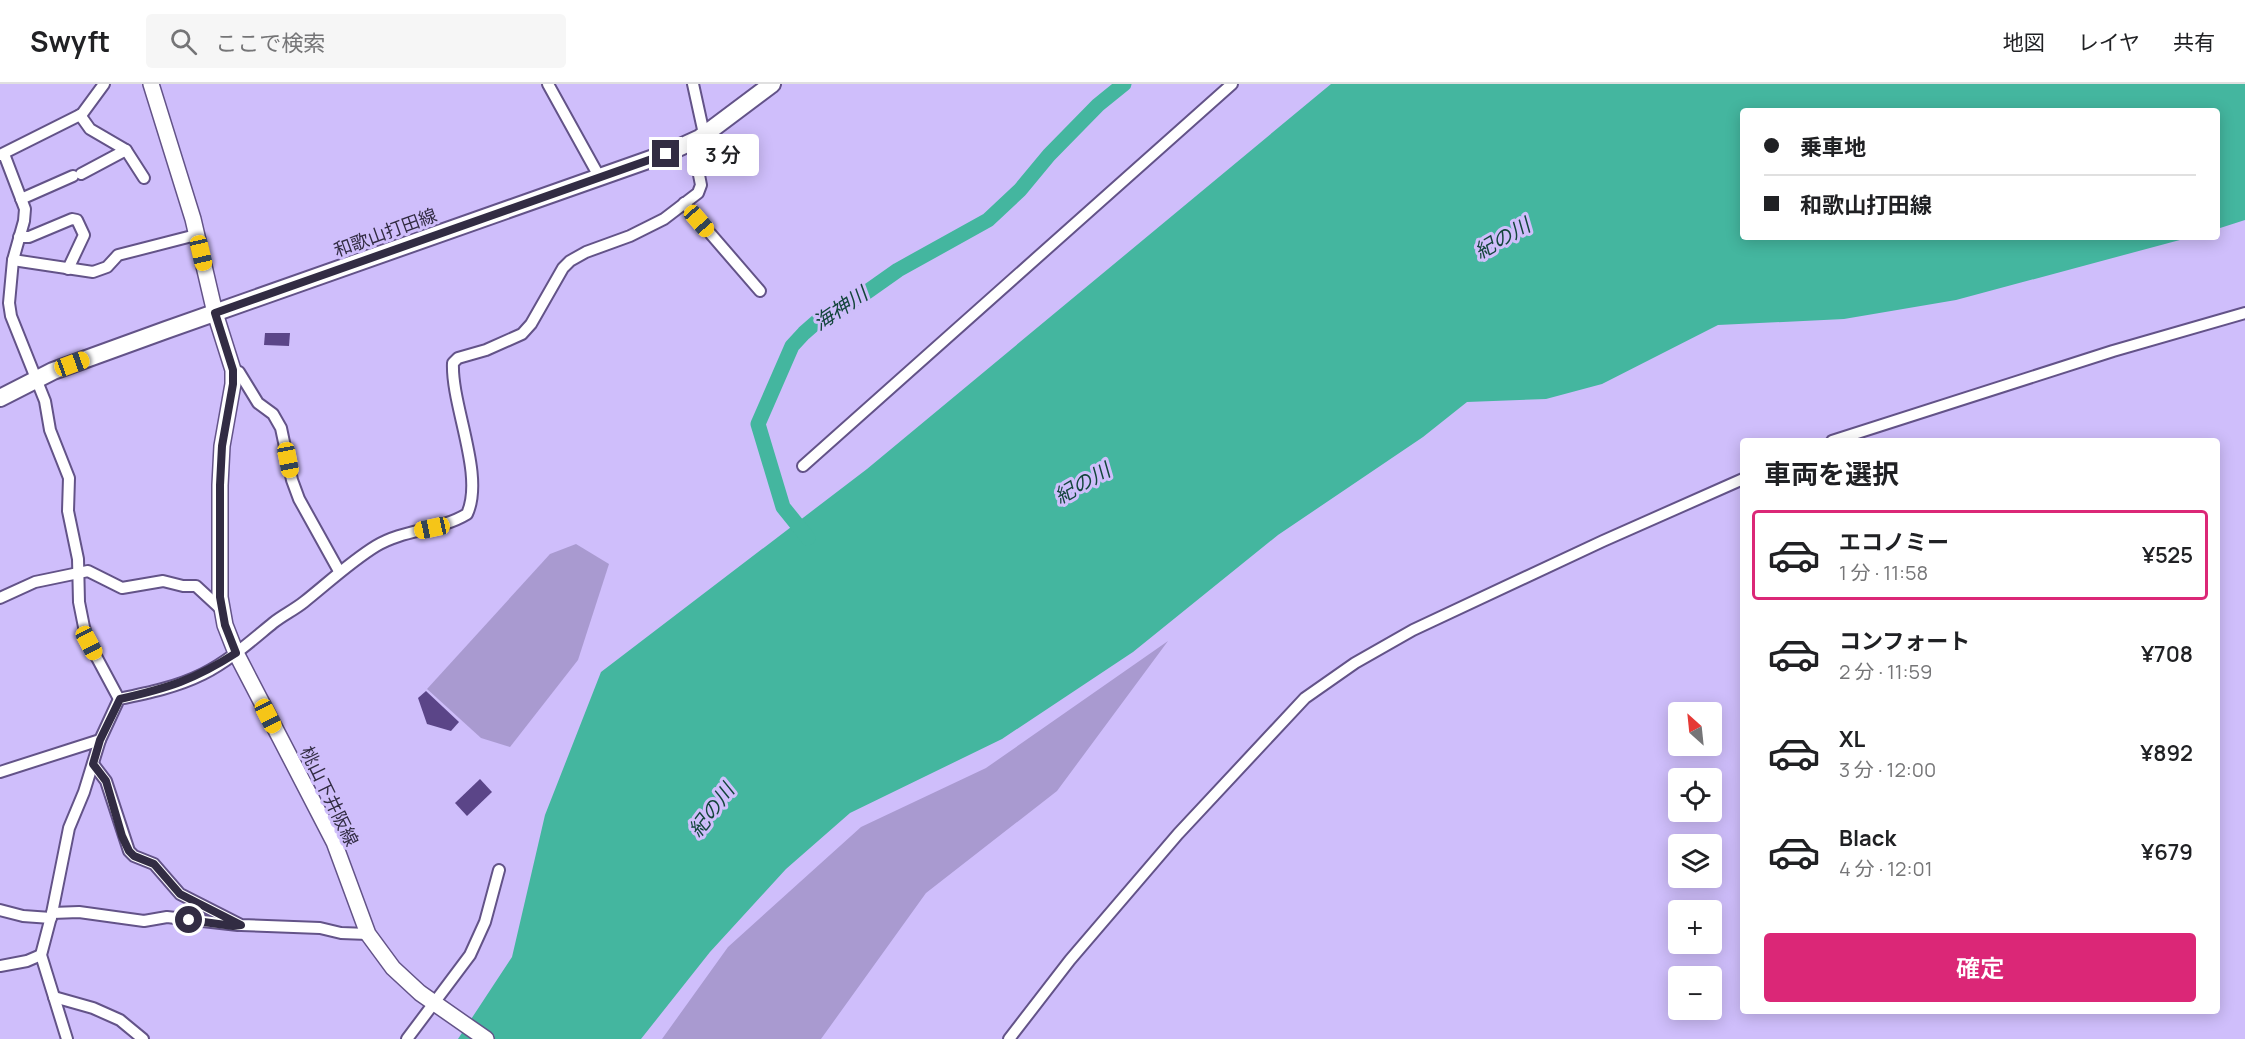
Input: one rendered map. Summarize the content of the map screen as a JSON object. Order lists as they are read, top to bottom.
{
  "streets": {
    "main road": ["和歌山打田線", "桃山下井阪線"]
  },
  "crossings": [
    ["和歌山打田線", "桃山下井阪線"]
  ],
  "water": ["紀の川", "海神川"],
  "north": "top left",
  "page": {
    "header": "Swyft",
    "search": "ここで検索",
    "nav": ["地図", "レイヤ", "共有"],
    "banner": ["乗車地", "和歌山打田線"],
    "bubble": "3 分",
    "heading": "車両を選択",
    "list": [
      {
        "name": "エコノミー",
        "note": "1 分 · 11:58",
        "value": "¥525"
      },
      {
        "name": "コンフォート",
        "note": "2 分 · 11:59",
        "value": "¥708"
      },
      {
        "name": "XL",
        "note": "3 分 · 12:00",
        "value": "¥892"
      },
      {
        "name": "Black",
        "note": "4 分 · 12:01",
        "value": "¥679"
      }
    ],
    "map_buttons": ["+", "−"],
    "buttons": "確定"
  }
}
